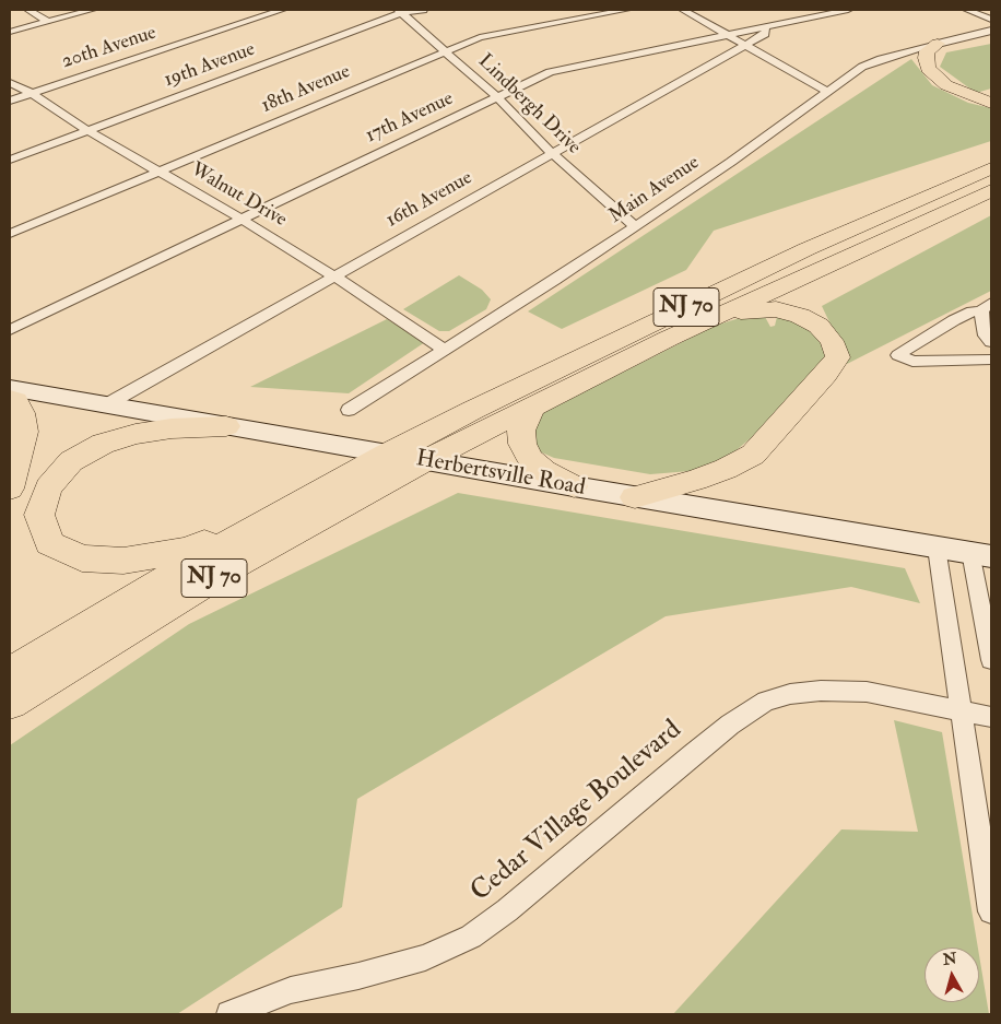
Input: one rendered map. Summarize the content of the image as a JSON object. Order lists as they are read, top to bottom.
{
  "streets": {
    "highway": ["NJ 70"],
    "main road": ["Herbertsville Road"],
    "street": [
      "20th Avenue",
      "19th Avenue",
      "18th Avenue",
      "Lindbergh Drive",
      "17th Avenue",
      "Main Avenue",
      "Walnut Drive",
      "16th Avenue",
      "Cedar Village Boulevard"
    ]
  },
  "crossings": [
    ["20th Avenue", "Walnut Drive"],
    ["19th Avenue", "Lindbergh Drive"],
    ["19th Avenue", "Walnut Drive"],
    ["18th Avenue", "Lindbergh Drive"],
    ["18th Avenue", "Walnut Drive"],
    ["Lindbergh Drive", "17th Avenue"],
    ["Lindbergh Drive", "Main Avenue"],
    ["Lindbergh Drive", "16th Avenue"],
    ["17th Avenue", "Walnut Drive"],
    ["17th Avenue", "16th Avenue"],
    ["Main Avenue", "Walnut Drive"],
    ["Walnut Drive", "16th Avenue"],
    ["16th Avenue", "Herbertsville Road"],
    ["NJ 70", "Herbertsville Road"]
  ],
  "north": "top"
}
